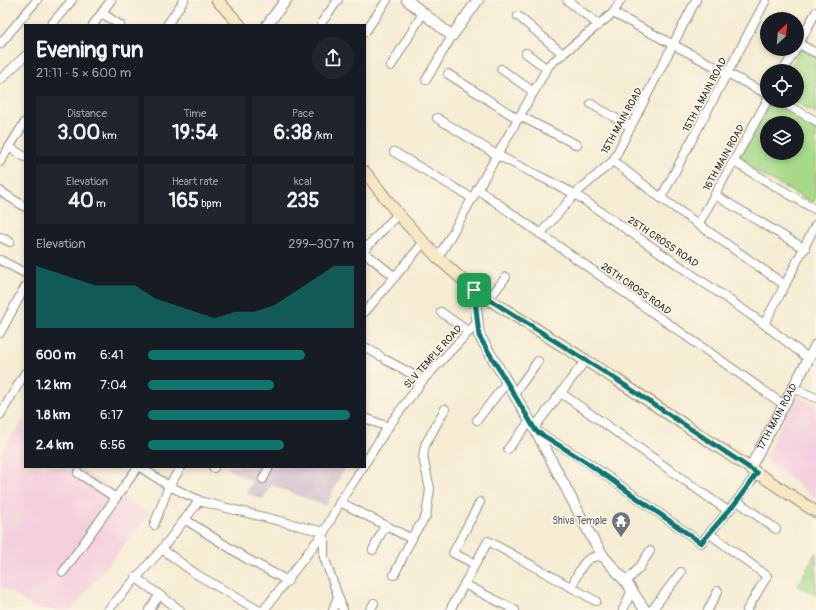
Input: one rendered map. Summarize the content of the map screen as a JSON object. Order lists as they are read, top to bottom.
{
  "streets": {
    "street": [
      "15TH A MAIN ROAD",
      "15TH MAIN ROAD",
      "16TH MAIN ROAD",
      "25TH CROSS ROAD",
      "26TH CROSS ROAD",
      "SLV TEMPLE ROAD",
      "17TH MAIN ROAD"
    ]
  },
  "crossings": [
    ["15TH MAIN ROAD", "25TH CROSS ROAD"],
    ["15TH MAIN ROAD", "26TH CROSS ROAD"],
    ["25TH CROSS ROAD", "17TH MAIN ROAD"],
    ["26TH CROSS ROAD", "17TH MAIN ROAD"]
  ],
  "places": {
    "temple": ["Shiva Temple"]
  },
  "north": "top right",
  "page": {
    "heading": ["Evening run", "21:11 · 5 × 600 m"],
    "stats": [
      ["Distance", "3.00 km"],
      ["Time", "19:54"],
      ["Pace", "6:38 /km"],
      ["Elevation", "40 m"],
      ["Heart rate", "165 bpm"],
      ["kcal", "235"]
    ],
    "chart": ["Elevation", "299–307 m"],
    "list": [
      {
        "name": "600 m",
        "note": "6:41"
      },
      {
        "name": "1.2 km",
        "note": "7:04"
      },
      {
        "name": "1.8 km",
        "note": "6:17"
      },
      {
        "name": "2.4 km",
        "note": "6:56"
      }
    ]
  }
}
